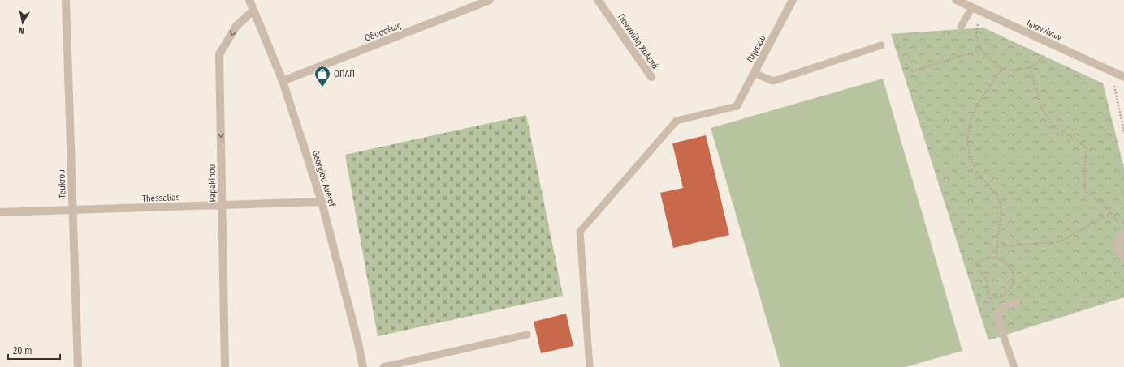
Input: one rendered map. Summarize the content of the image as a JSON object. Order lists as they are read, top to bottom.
{
  "streets": {
    "street": [
      "Ιωαννίνων",
      "Οδυσσέως",
      "Γιαννούλη Χαλεπά",
      "Πηνειού",
      "Georgiou Averof",
      "Papakinou",
      "Teukrou",
      "Thessalias"
    ]
  },
  "crossings": [
    ["Οδυσσέως", "Georgiou Averof"],
    ["Georgiou Averof", "Papakinou"],
    ["Georgiou Averof", "Thessalias"],
    ["Papakinou", "Thessalias"],
    ["Teukrou", "Thessalias"]
  ],
  "one_way": ["Papakinou"],
  "places": {
    "shop": ["ΟΠΑΠ"]
  },
  "scale_bar": "20 m",
  "north": "bottom"
}
